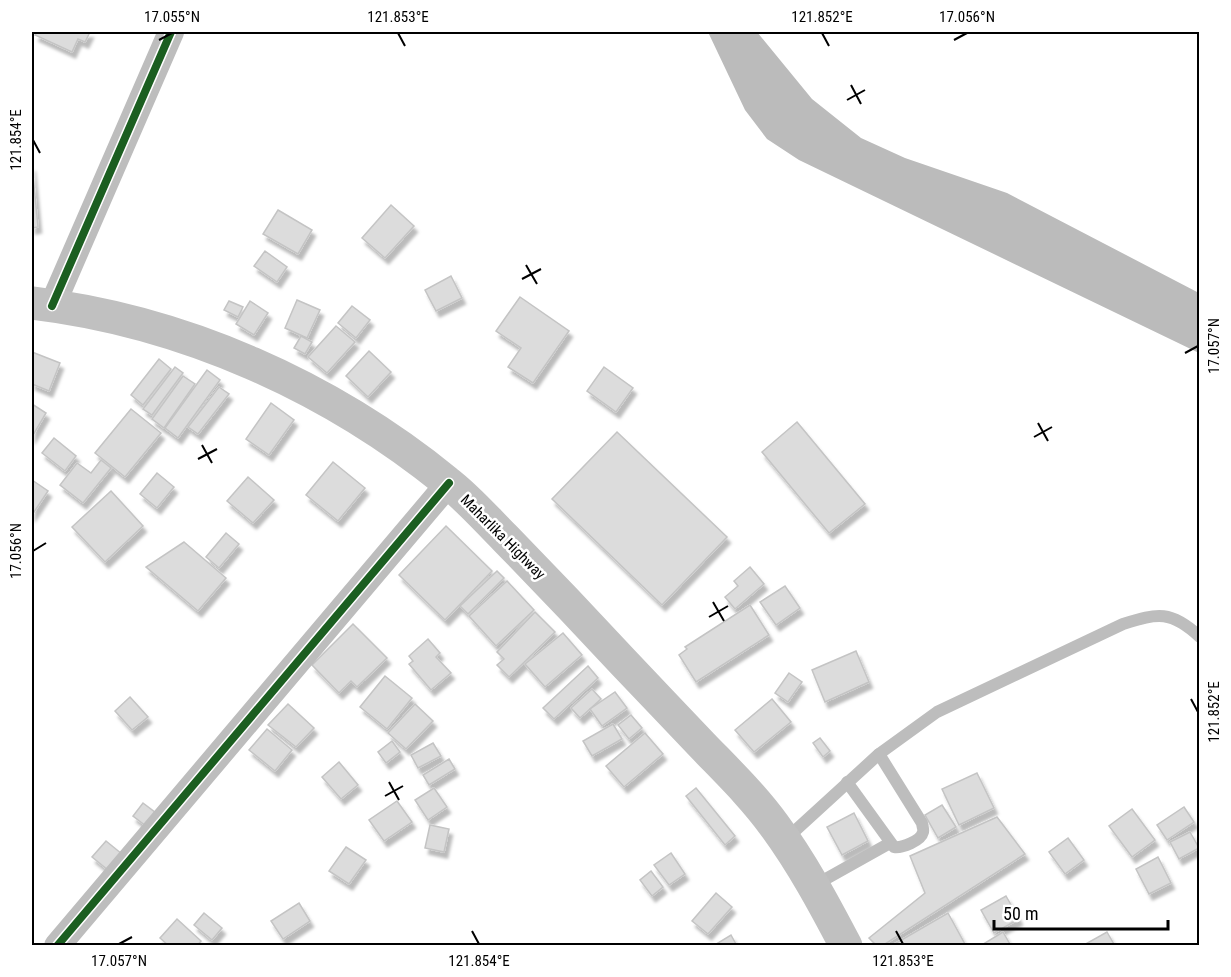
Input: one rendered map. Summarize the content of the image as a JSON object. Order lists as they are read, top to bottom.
{
  "streets": {
    "main road": ["Maharlika Highway"]
  },
  "scale_bar": "50 m",
  "coordinates": [
    "17.055°N",
    "121.853°E",
    "121.852°E",
    "17.056°N",
    "121.854°E",
    "17.057°N"
  ]
}
